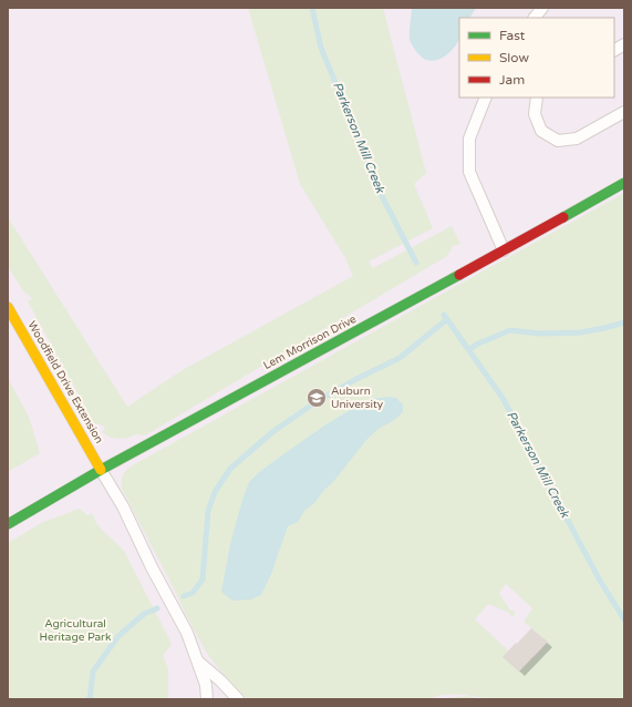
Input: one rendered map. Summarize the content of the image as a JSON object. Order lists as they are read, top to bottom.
{
  "streets": {
    "street": ["Lem Morrison Drive", "Woodfield Drive Extension"]
  },
  "crossings": [
    ["Lem Morrison Drive", "Woodfield Drive Extension"]
  ],
  "water": ["Parkerson Mill Creek"],
  "parks": ["Agricultural Heritage Park"],
  "places": {
    "school or university": ["Auburn University"]
  },
  "legend": ["Fast", "Slow", "Jam"]
}
